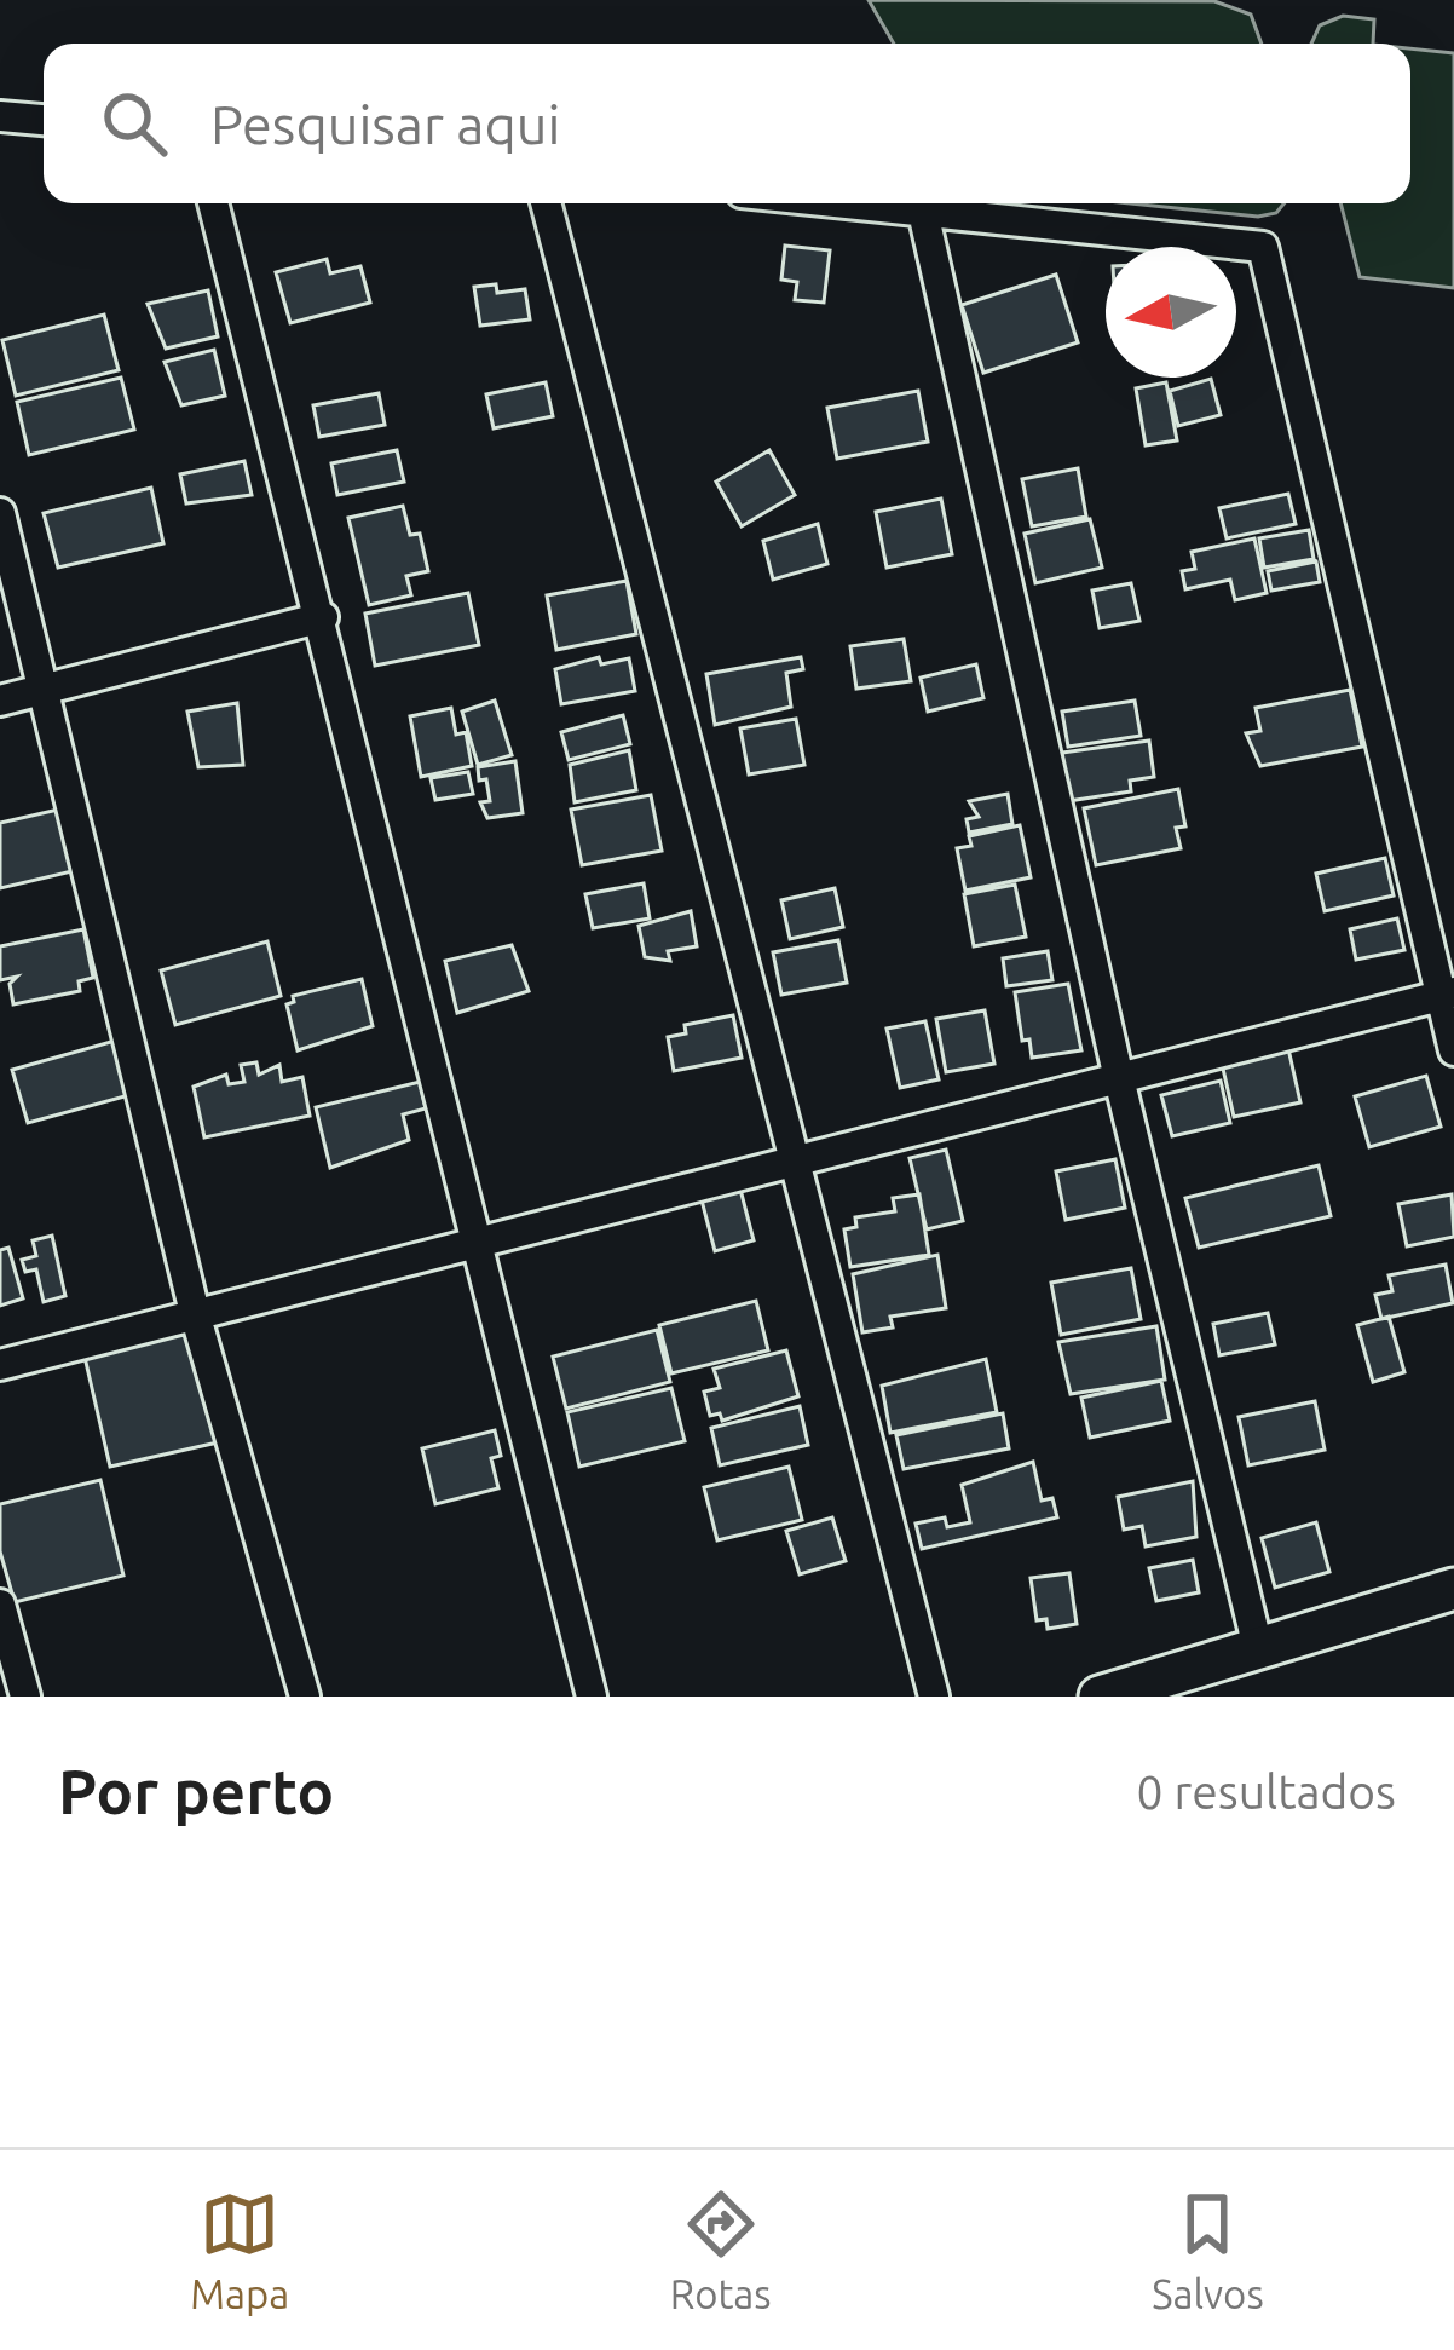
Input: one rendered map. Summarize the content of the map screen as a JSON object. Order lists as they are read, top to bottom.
{
  "north": "left",
  "page": {
    "search": "Pesquisar aqui",
    "heading": ["Por perto", "0 resultados"],
    "nav": ["Mapa", "Rotas", "Salvos"]
  }
}
